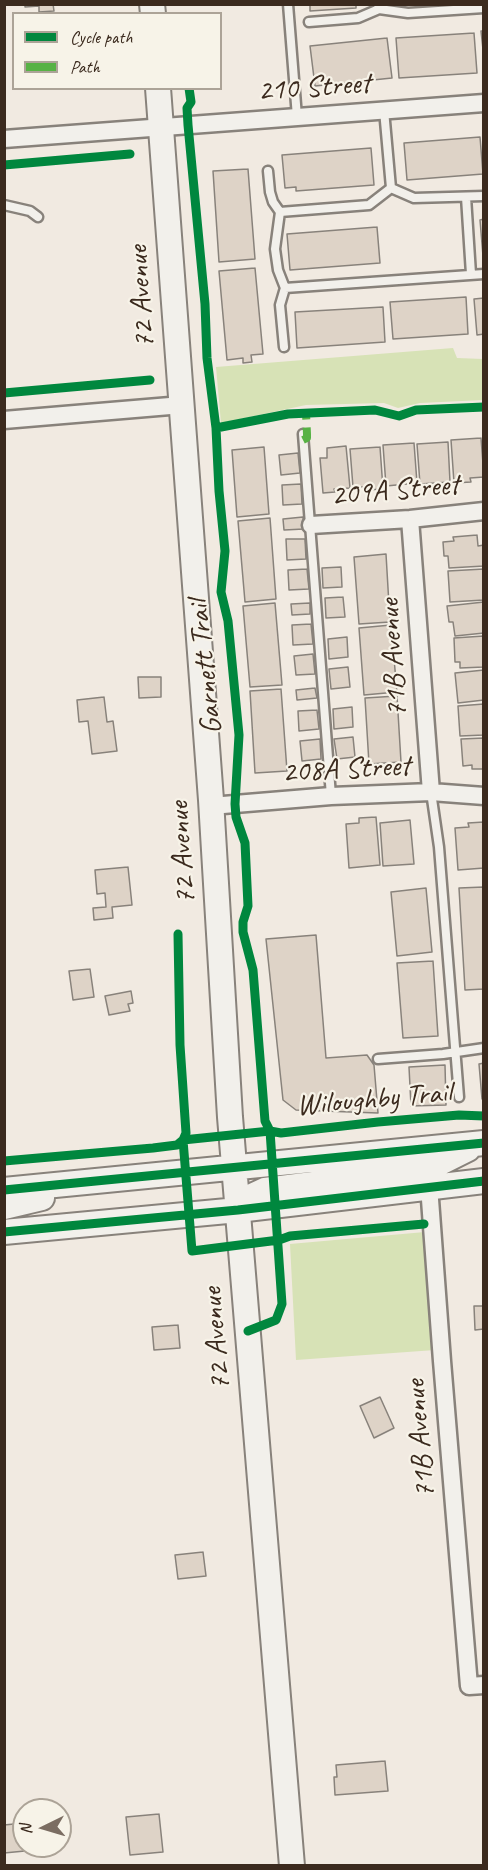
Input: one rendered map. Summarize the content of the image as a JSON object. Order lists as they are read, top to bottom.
{
  "streets": {
    "main road": ["72 Avenue"],
    "street": [
      "210 Street",
      "209A Street",
      "71B Avenue",
      "208A Street"
    ],
    "cycle path": ["Garnett Trail", "Wiloughby Trail"]
  },
  "crossings": [
    ["210 Street", "72 Avenue"],
    ["72 Avenue", "208A Street"],
    ["209A Street", "71B Avenue"],
    ["71B Avenue", "208A Street"]
  ],
  "legend": ["Cycle path", "Path"],
  "north": "left"
}
